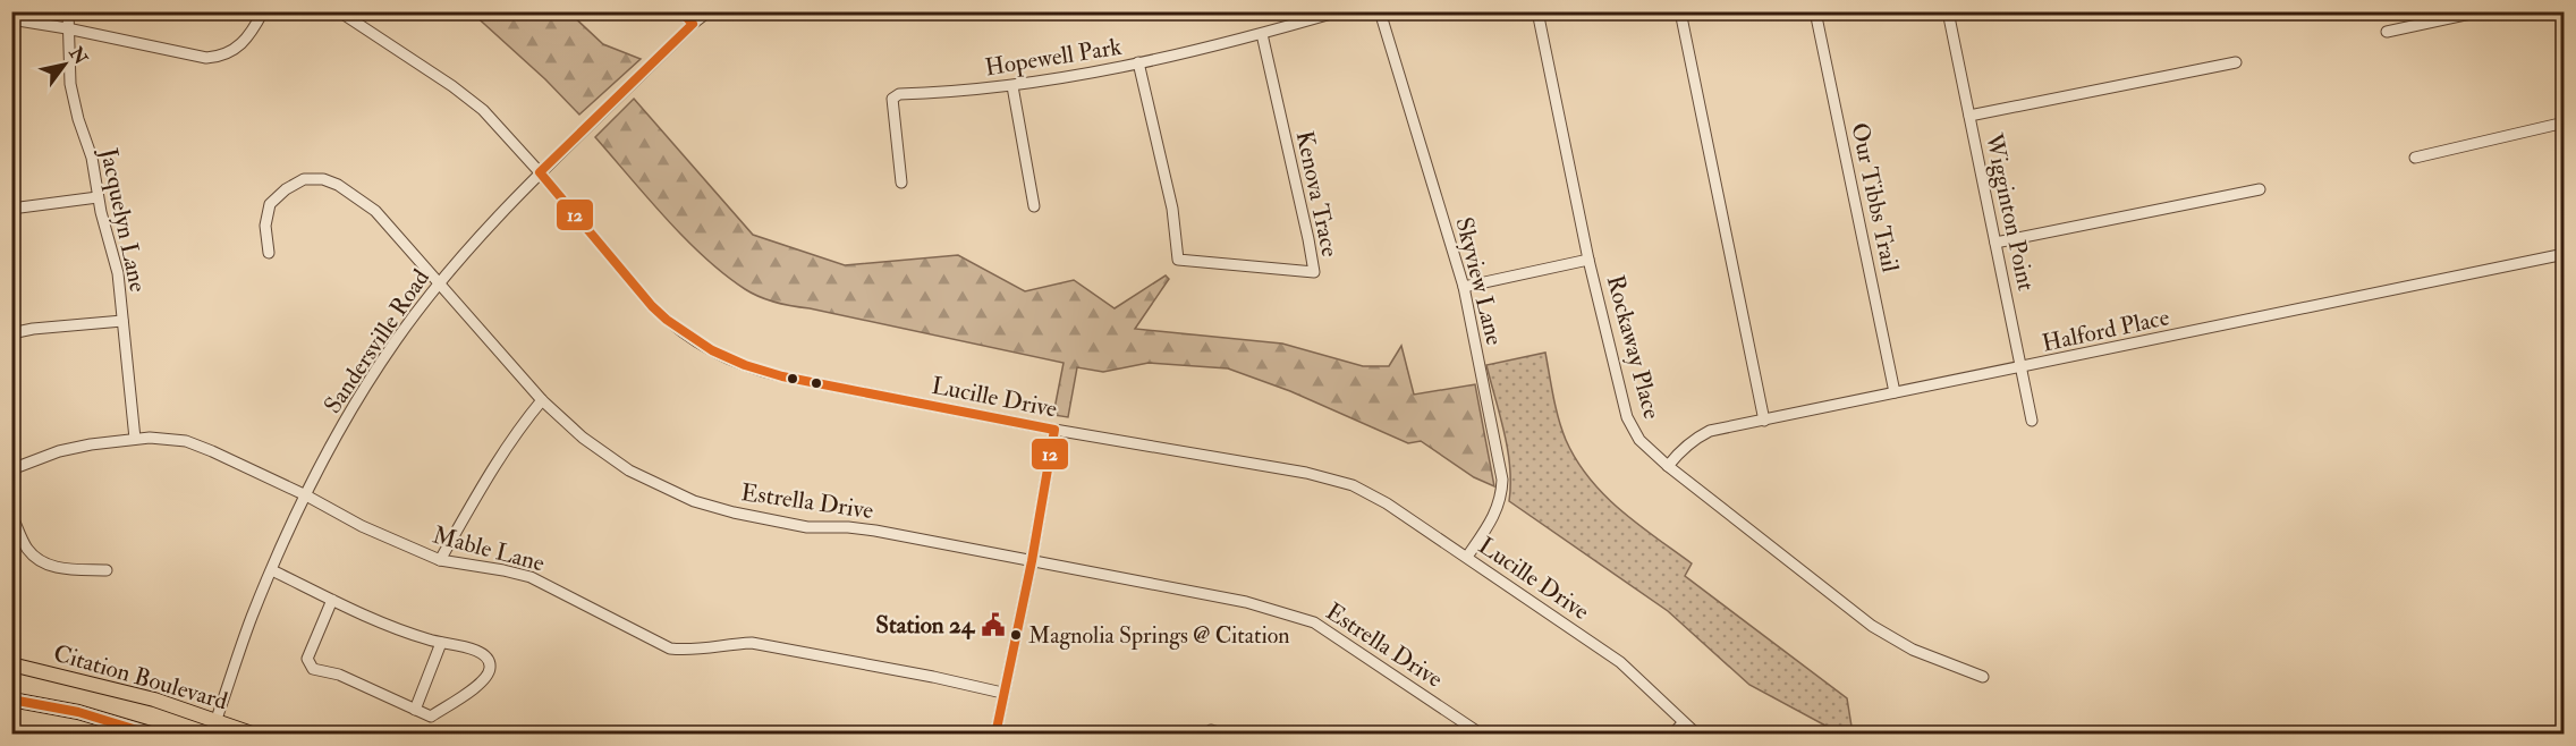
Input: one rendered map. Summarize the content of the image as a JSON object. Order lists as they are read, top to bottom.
{
  "streets": {
    "main road": ["Citation Boulevard"],
    "street": [
      "Hopewell Park",
      "Kenova Trace",
      "Our Tibbs Trail",
      "Wigginton Point",
      "Jacquelyn Lane",
      "Skyview Lane",
      "Halford Place",
      "Sandersville Road",
      "Rockaway Place",
      "Lucille Drive",
      "Estrella Drive",
      "Mable Lane"
    ]
  },
  "crossings": [
    ["Hopewell Park", "Kenova Trace"],
    ["Our Tibbs Trail", "Halford Place"],
    ["Wigginton Point", "Halford Place"],
    ["Jacquelyn Lane", "Mable Lane"],
    ["Skyview Lane", "Lucille Drive"],
    ["Halford Place", "Rockaway Place"],
    ["Sandersville Road", "Lucille Drive"],
    ["Sandersville Road", "Estrella Drive"],
    ["Sandersville Road", "Mable Lane"],
    ["Sandersville Road", "Citation Boulevard"]
  ],
  "places": {
    "public building": ["Station 24"],
    "other": ["Magnolia Springs @ Citation"]
  },
  "lines": ["transit line 12"],
  "north": "top right"
}
